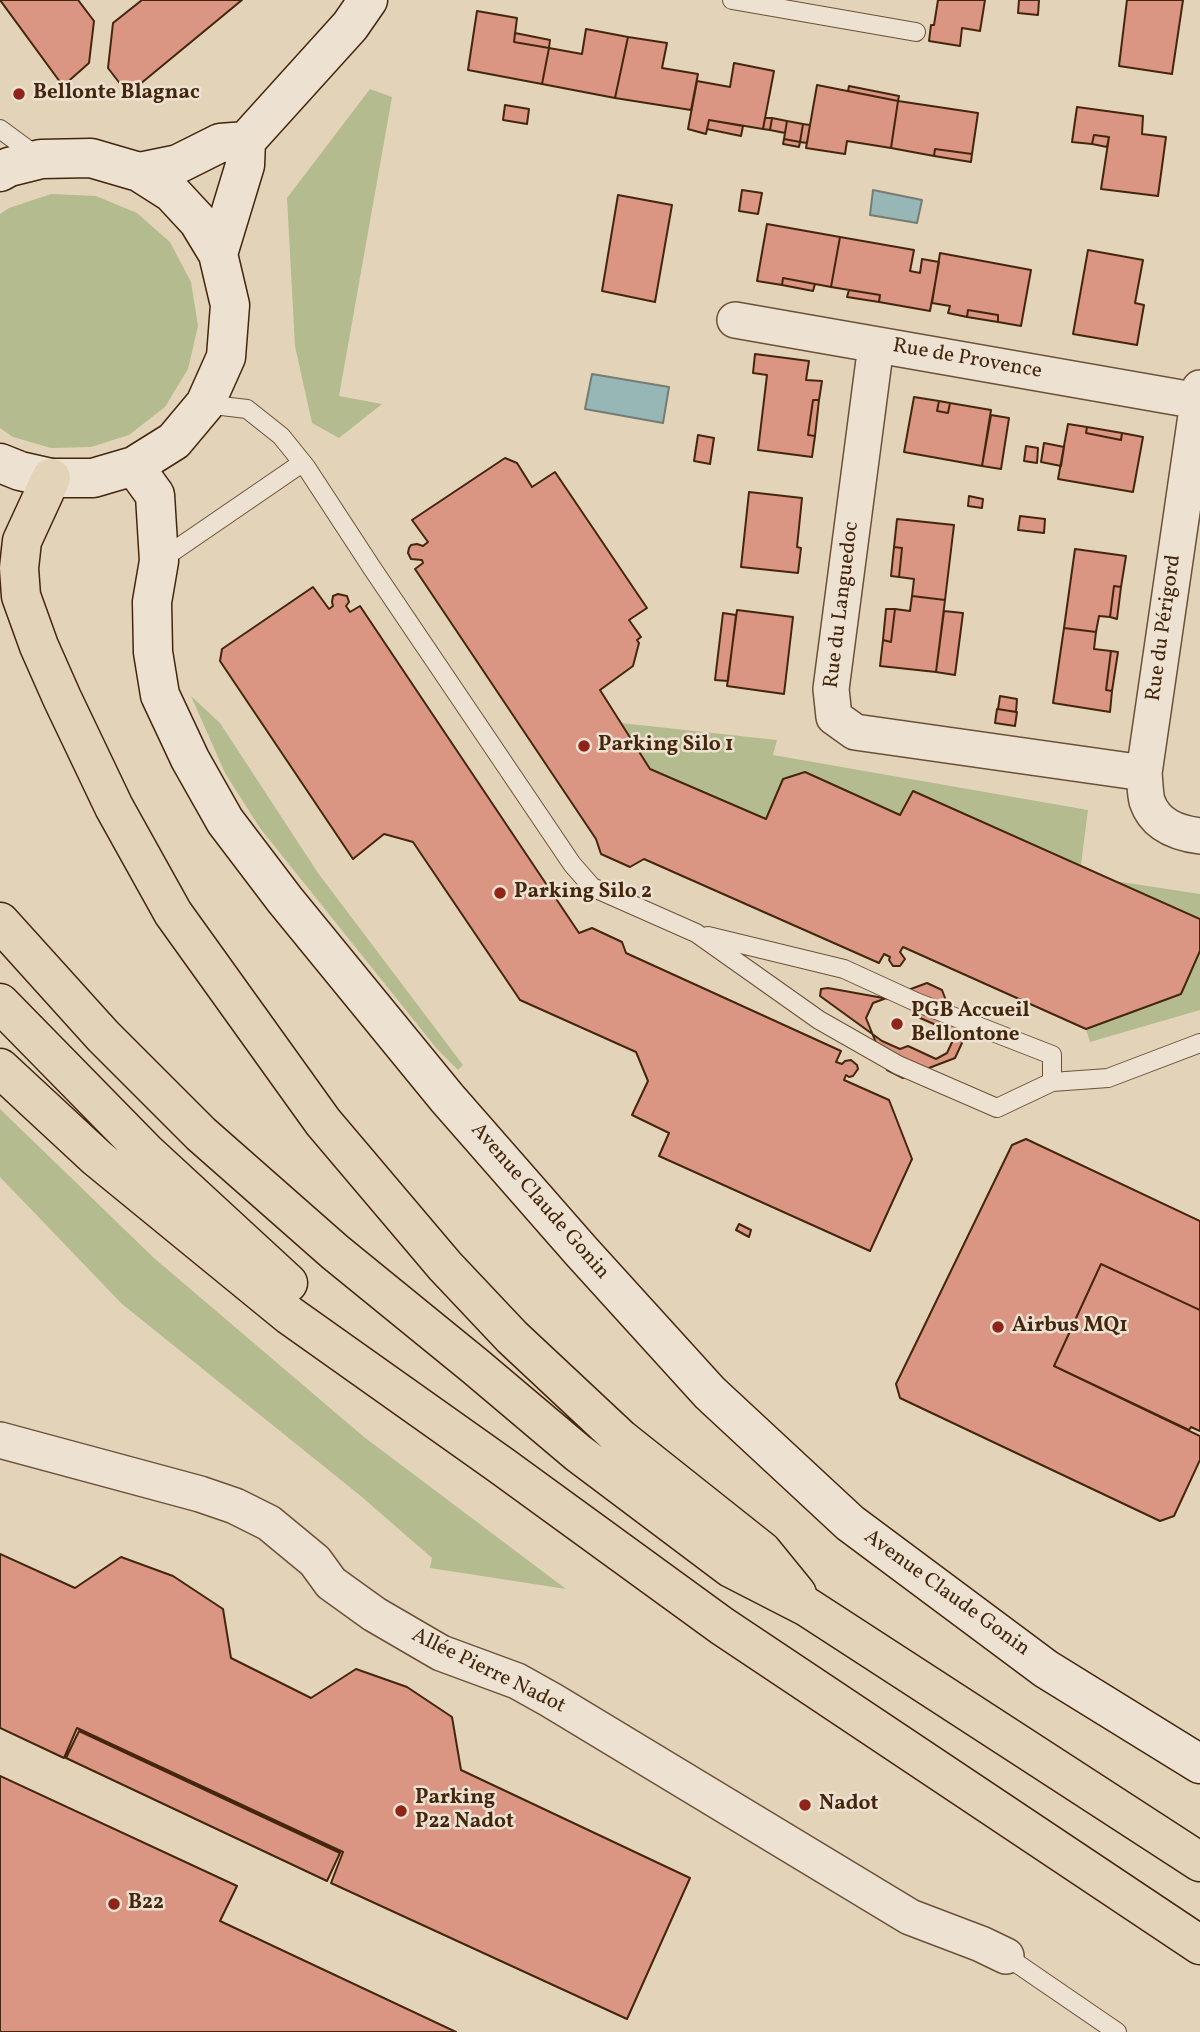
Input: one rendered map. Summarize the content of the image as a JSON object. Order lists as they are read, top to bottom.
{
  "streets": {
    "main road": ["Avenue Claude Gonin"],
    "street": [
      "Rue de Provence",
      "Rue du Languedoc",
      "Rue du Périgord",
      "Allée Pierre Nadot"
    ]
  },
  "crossings": [
    ["Rue de Provence", "Rue du Languedoc"],
    ["Rue de Provence", "Rue du Périgord"],
    ["Rue du Languedoc", "Rue du Périgord"]
  ],
  "places": [
    "Bellonte Blagnac",
    "Parking Silo 1",
    "Parking Silo 2",
    "PGB Accueil Bellontone",
    "Airbus MQ1",
    "Nadot",
    "Parking P22 Nadot",
    "B22"
  ]
}
